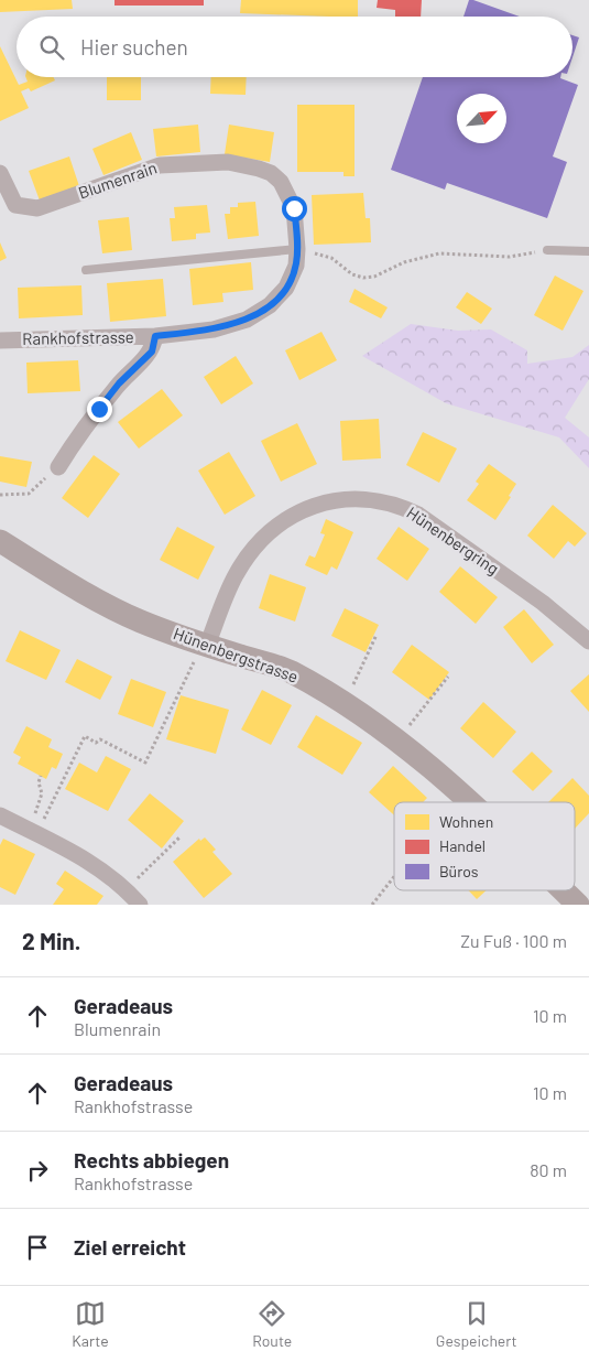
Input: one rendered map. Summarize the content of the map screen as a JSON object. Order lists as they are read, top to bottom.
{
  "streets": {
    "street": [
      "Blumenrain",
      "Rankhofstrasse",
      "Hünenbergring",
      "Hünenbergstrasse"
    ]
  },
  "crossings": [
    ["Blumenrain", "Rankhofstrasse"],
    ["Hünenbergring", "Hünenbergstrasse"]
  ],
  "legend": ["Wohnen", "Handel", "Büros"],
  "north": "top right",
  "page": {
    "search": "Hier suchen",
    "heading": ["2 Min.", "Zu Fuß · 100 m"],
    "list": [
      ["Geradeaus", "Blumenrain", "10 m"],
      ["Geradeaus", "Rankhofstrasse", "10 m"],
      ["Rechts abbiegen", "Rankhofstrasse", "80 m"],
      "Ziel erreicht"
    ],
    "nav": ["Karte", "Route", "Gespeichert"]
  }
}
